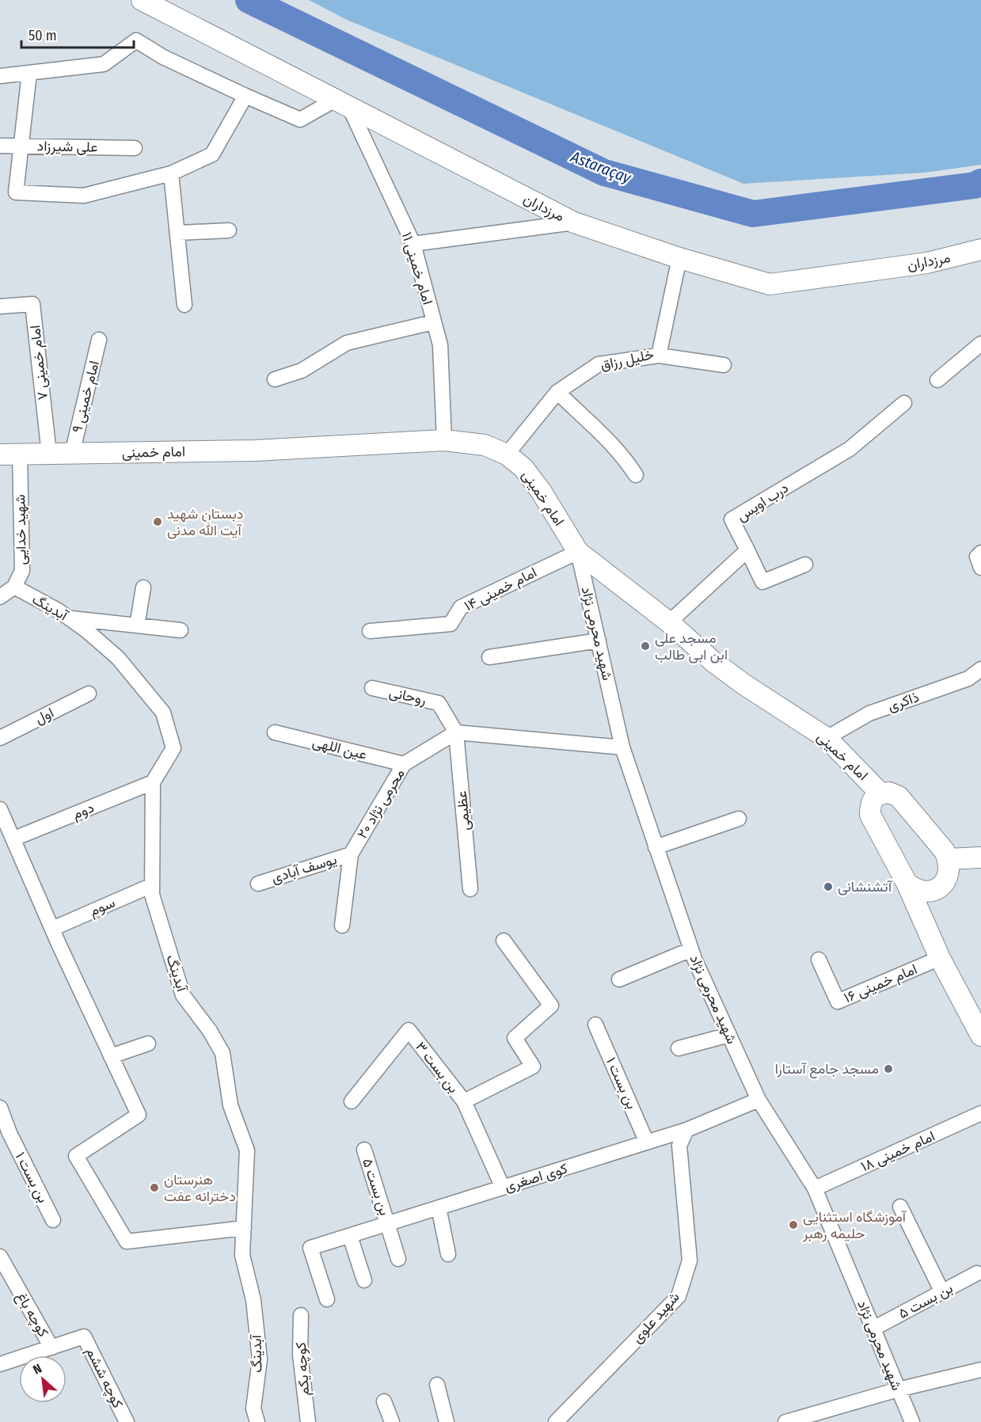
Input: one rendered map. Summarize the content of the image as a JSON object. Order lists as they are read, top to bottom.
{
  "streets": {
    "street": [
      "علی شیرزاد",
      "مرزداران",
      "امام خمینی ۱۱",
      "خلیل رزاق",
      "امام خمینی ۷",
      "امام خمینی ۹",
      "امام خمینی",
      "درب اویس",
      "شهید خدایی",
      "امام خمینی ۱۴",
      "آبدینگ",
      "شهید محرمی نژاد",
      "روحانی",
      "ذاکری",
      "اول",
      "عین اللهی",
      "محرمی نژاد ۲۰",
      "دوم",
      "عظیمی",
      "یوسف آبادی",
      "سوم",
      "امام خمینی ۱۶",
      "بن بست ۳",
      "بن بست ۱",
      "امام خمینی ۱۸",
      "کوی اصغری",
      "بن بست ۵",
      "کوچه باغ",
      "شهید علوی",
      "کوچه یکم",
      "کوچه ششم"
    ]
  },
  "crossings": [
    ["مرزداران", "امام خمینی ۱۱"],
    ["مرزداران", "خلیل رزاق"],
    ["امام خمینی ۱۱", "امام خمینی"],
    ["خلیل رزاق", "امام خمینی"],
    ["امام خمینی ۷", "امام خمینی"],
    ["امام خمینی ۹", "امام خمینی"],
    ["امام خمینی", "شهید خدایی"],
    ["امام خمینی", "امام خمینی ۱۴"],
    ["امام خمینی", "شهید محرمی نژاد"],
    ["امام خمینی", "ذاکری"],
    ["شهید خدایی", "آبدینگ"],
    ["امام خمینی ۱۴", "شهید محرمی نژاد"],
    ["آبدینگ", "دوم"],
    ["آبدینگ", "سوم"],
    ["شهید محرمی نژاد", "امام خمینی ۱۸"],
    ["شهید محرمی نژاد", "کوی اصغری"],
    ["شهید محرمی نژاد", "بن بست ۵"],
    ["روحانی", "محرمی نژاد ۲۰"],
    ["روحانی", "عظیمی"],
    ["عین اللهی", "محرمی نژاد ۲۰"],
    ["محرمی نژاد ۲۰", "عظیمی"],
    ["محرمی نژاد ۲۰", "یوسف آبادی"],
    ["بن بست ۳", "کوی اصغری"],
    ["بن بست ۱", "کوی اصغری"],
    ["کوی اصغری", "بن بست ۵"],
    ["کوی اصغری", "شهید علوی"],
    ["کوچه باغ", "کوچه ششم"]
  ],
  "water": ["Astaraçay"],
  "places": [
    "دبستان شهید آیت الله مدنی",
    "مسجد علی ابن ابی طالب",
    "آتشنشانی",
    "مسجد جامع آستارا",
    "هنرستان دخترانه عفت",
    "آموزشگاه استثنایی حلیمه رهبر"
  ],
  "scale_bar": "50 m",
  "north": "top left"
}
